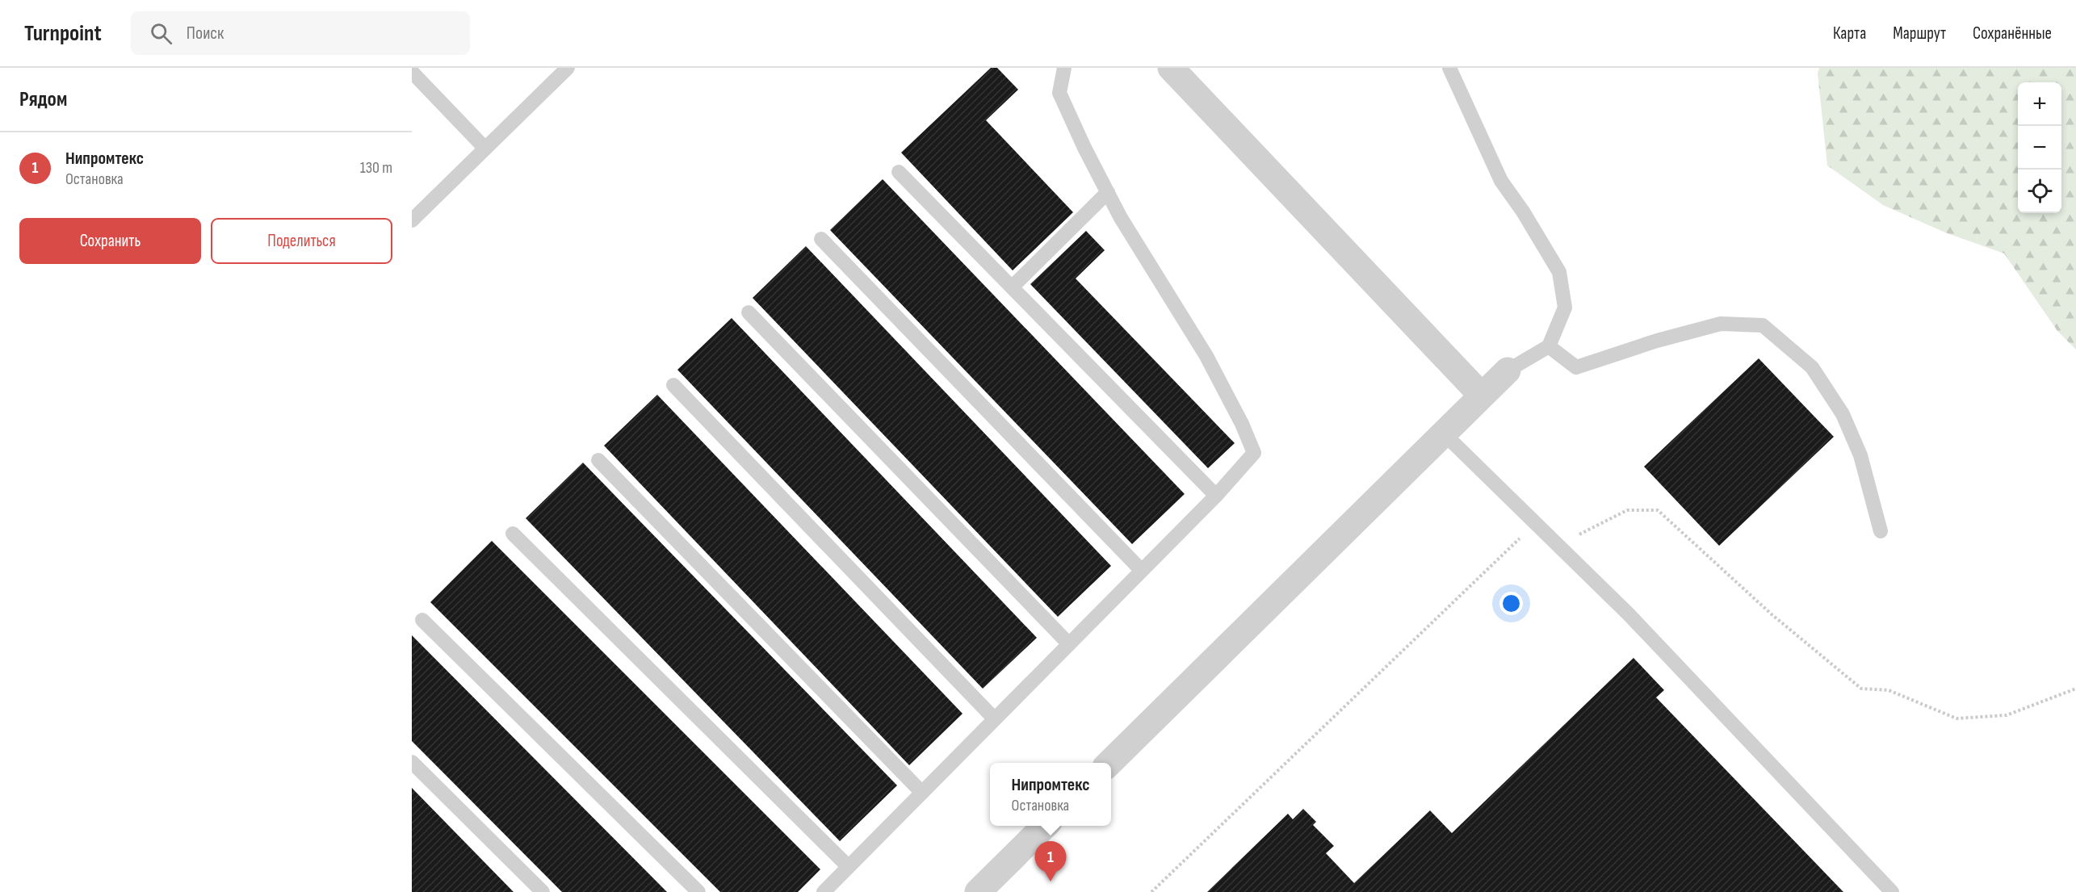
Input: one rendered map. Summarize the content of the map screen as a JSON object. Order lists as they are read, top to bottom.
{
  "page": {
    "header": "Turnpoint",
    "search": "Поиск",
    "nav": ["Карта", "Маршрут", "Сохранённые"],
    "heading": "Рядом",
    "map_buttons": ["+", "−"],
    "list": [
      {
        "mark": "1",
        "name": "Нипромтекс",
        "note": "Остановка",
        "value": "130 m"
      }
    ],
    "buttons": ["Сохранить", "Поделиться"],
    "popup": ["Нипромтекс", "Остановка"],
    "pins": "1"
  }
}
